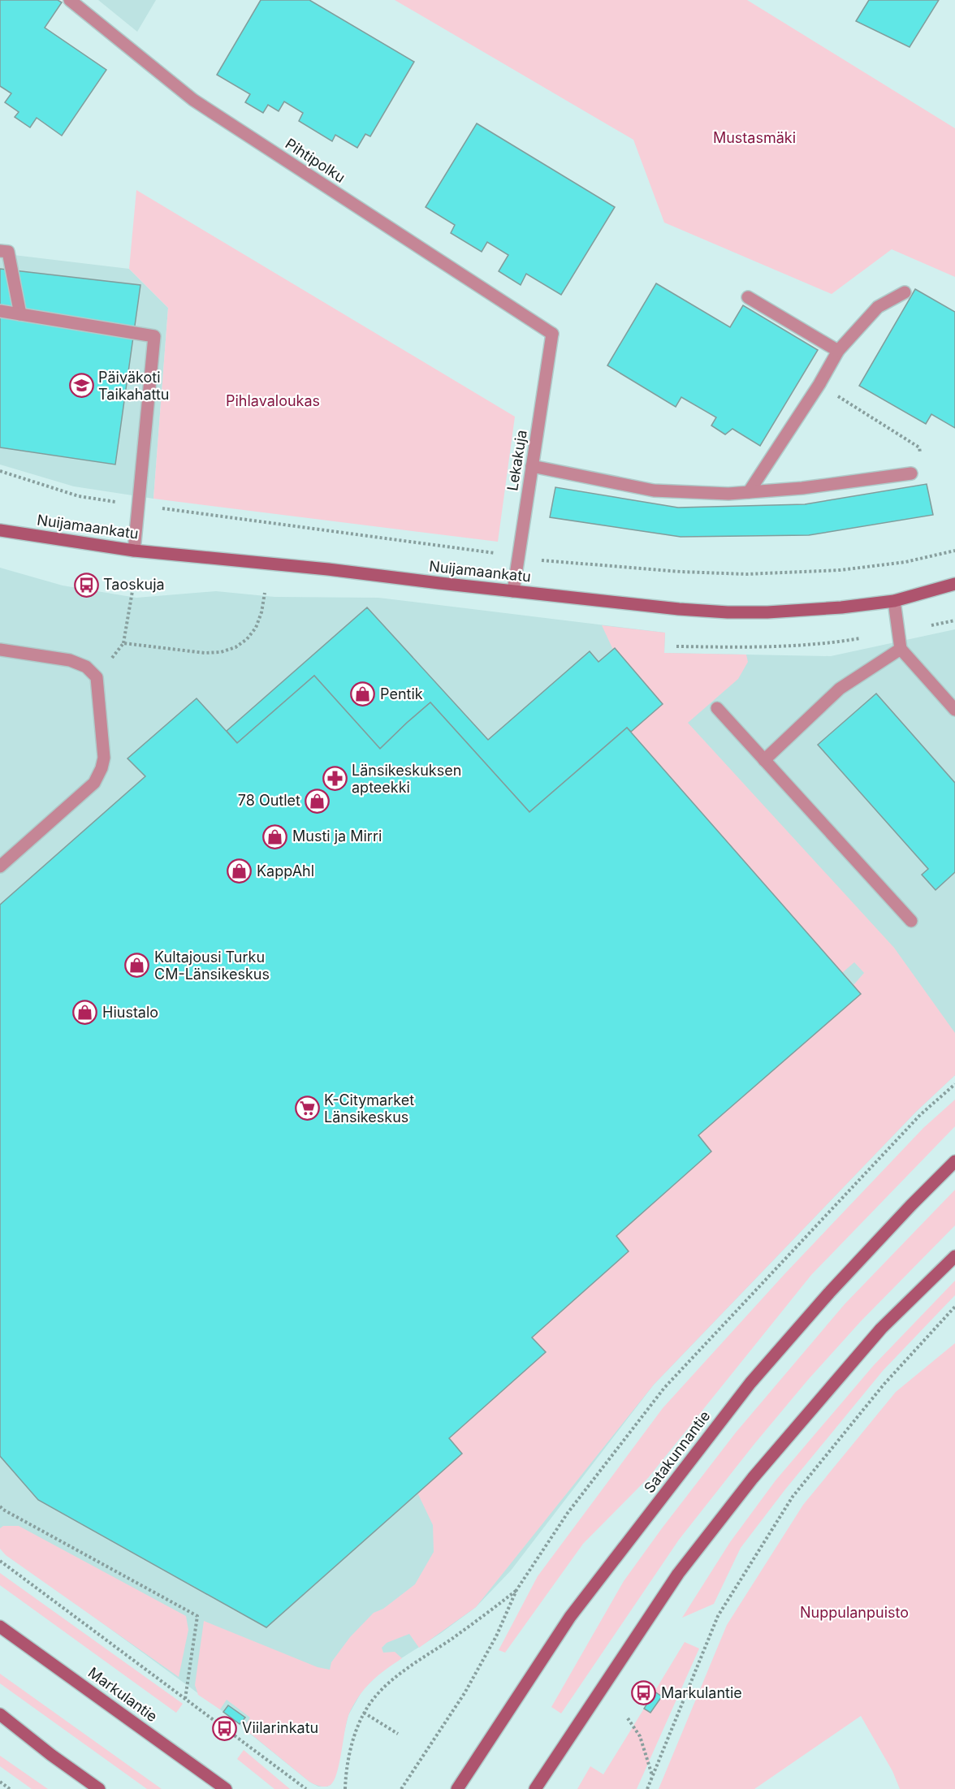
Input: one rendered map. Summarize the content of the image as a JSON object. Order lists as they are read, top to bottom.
{
  "streets": {
    "main road": ["Nuijamaankatu", "Satakunnantie", "Markulantie"],
    "street": ["Pihtipolku", "Lekakuja"]
  },
  "crossings": [
    ["Pihtipolku", "Lekakuja"],
    ["Lekakuja", "Nuijamaankatu"]
  ],
  "parks": ["Mustasmäki", "Pihlavaloukas", "Nuppulanpuisto"],
  "places": {
    "school or university": ["Päiväkoti Taikahattu"],
    "bus stop": ["Taoskuja", "Markulantie", "Viilarinkatu"],
    "shop": [
      "Pentik",
      "78 Outlet",
      "Musti ja Mirri",
      "KappAhl",
      "Kultajousi Turku CM-Länsikeskus",
      "Hiustalo"
    ],
    "pharmacy": ["Länsikeskuksen apteekki"],
    "supermarket": ["K-Citymarket Länsikeskus"]
  }
}
